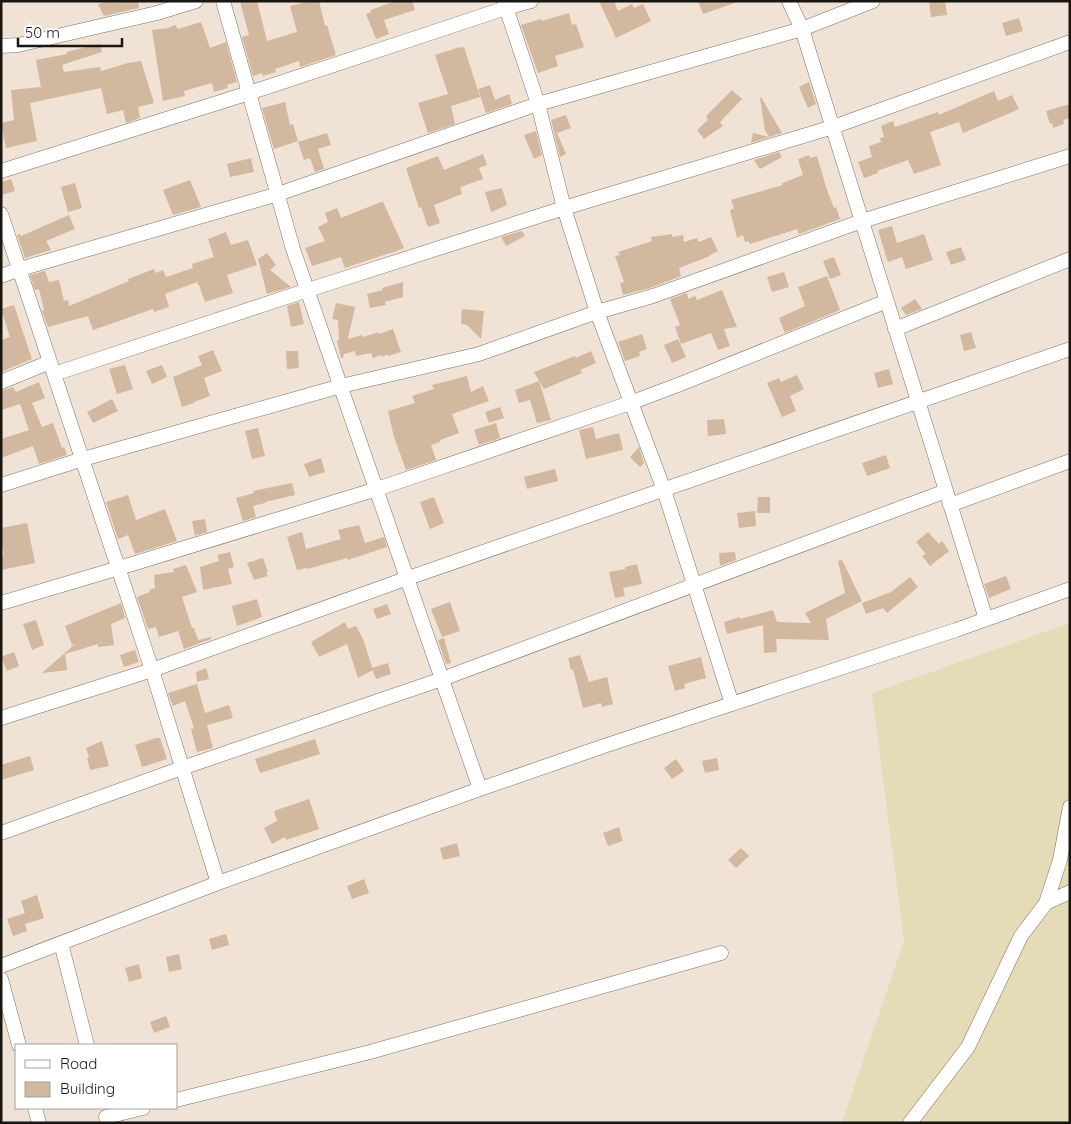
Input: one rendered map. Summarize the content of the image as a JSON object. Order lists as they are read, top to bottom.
{
  "legend": ["Road", "Building"],
  "scale_bar": "50 m"
}
